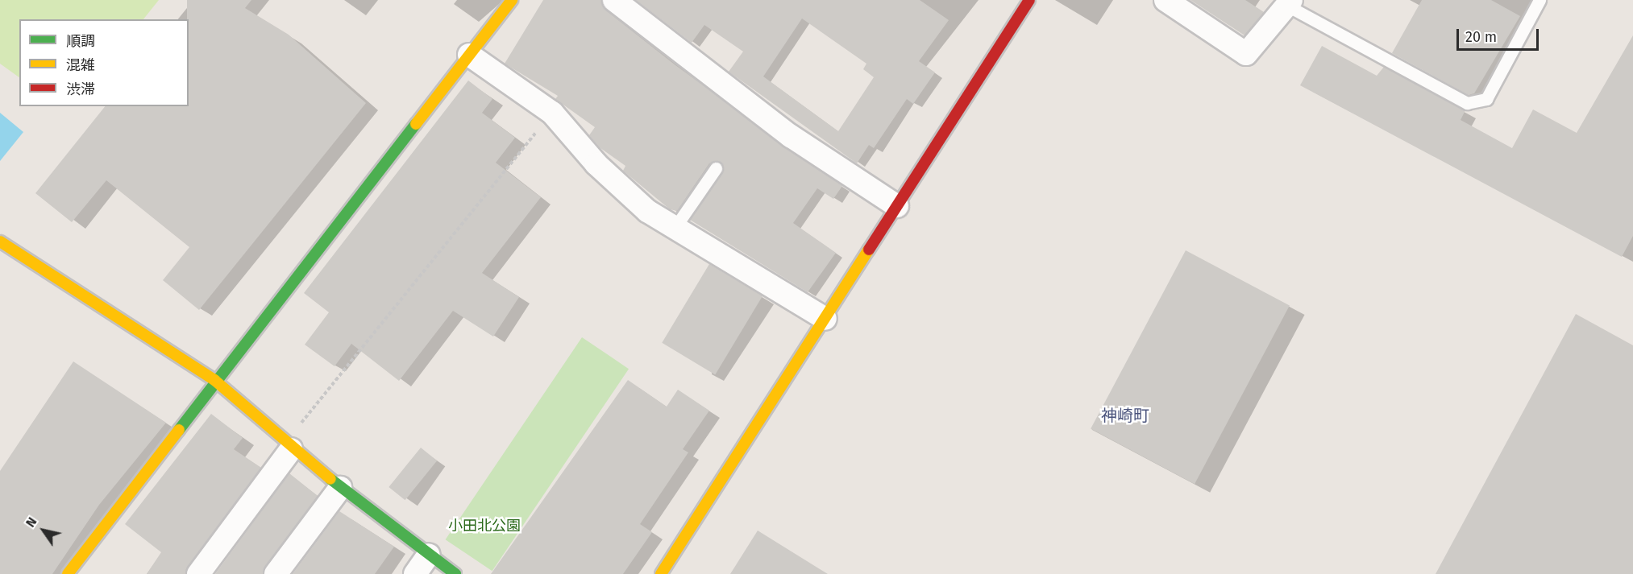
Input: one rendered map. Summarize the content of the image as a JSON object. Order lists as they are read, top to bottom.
{
  "districts": ["神崎町"],
  "parks": ["小田北公園"],
  "legend": ["順調", "混雑", "渋滞"],
  "scale_bar": "20 m",
  "north": "top left"
}
